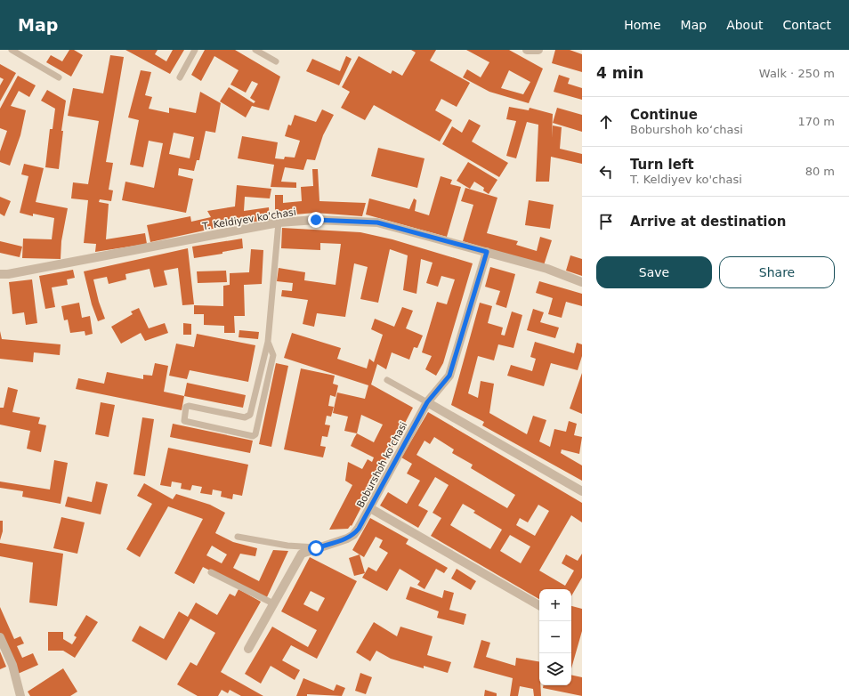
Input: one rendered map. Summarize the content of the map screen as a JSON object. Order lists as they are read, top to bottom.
{
  "streets": {
    "street": ["T. Keldiyev ko'chasi", "Boburshoh koʻchasi"]
  },
  "crossings": [
    ["T. Keldiyev ko'chasi", "Boburshoh koʻchasi"]
  ],
  "page": {
    "header": "Map",
    "nav": [
      "Home",
      "Map",
      "About",
      "Contact"
    ],
    "heading": ["4 min", "Walk · 250 m"],
    "list": [
      ["Continue", "Boburshoh koʻchasi", "170 m"],
      ["Turn left", "T. Keldiyev ko'chasi", "80 m"],
      "Arrive at destination"
    ],
    "buttons": ["Save", "Share"],
    "map_buttons": ["+", "−"]
  }
}
